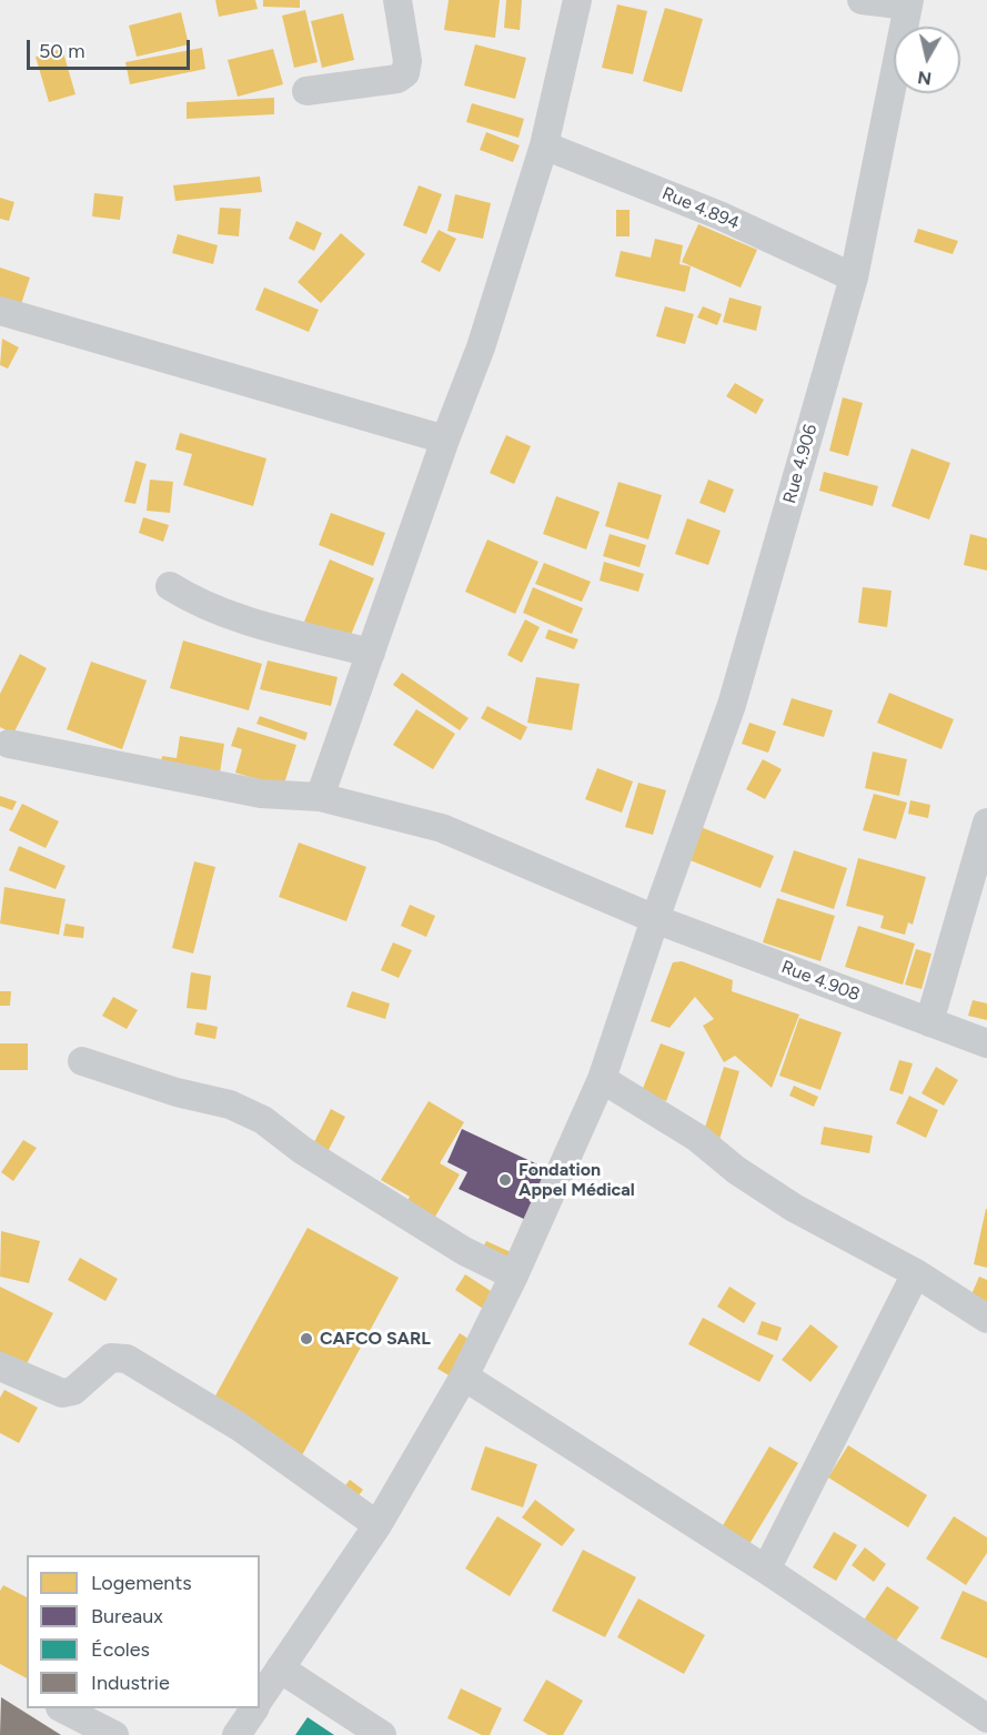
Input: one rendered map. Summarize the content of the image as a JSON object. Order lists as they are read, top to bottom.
{
  "streets": {
    "street": ["Rue 4.894", "Rue 4.906", "Rue 4.908"]
  },
  "crossings": [
    ["Rue 4.894", "Rue 4.906"],
    ["Rue 4.906", "Rue 4.908"]
  ],
  "places": ["Fondation Appel Médical", "CAFCO SARL"],
  "legend": [
    "Logements",
    "Bureaux",
    "Écoles",
    "Industrie"
  ],
  "scale_bar": "50 m",
  "north": "bottom"
}
